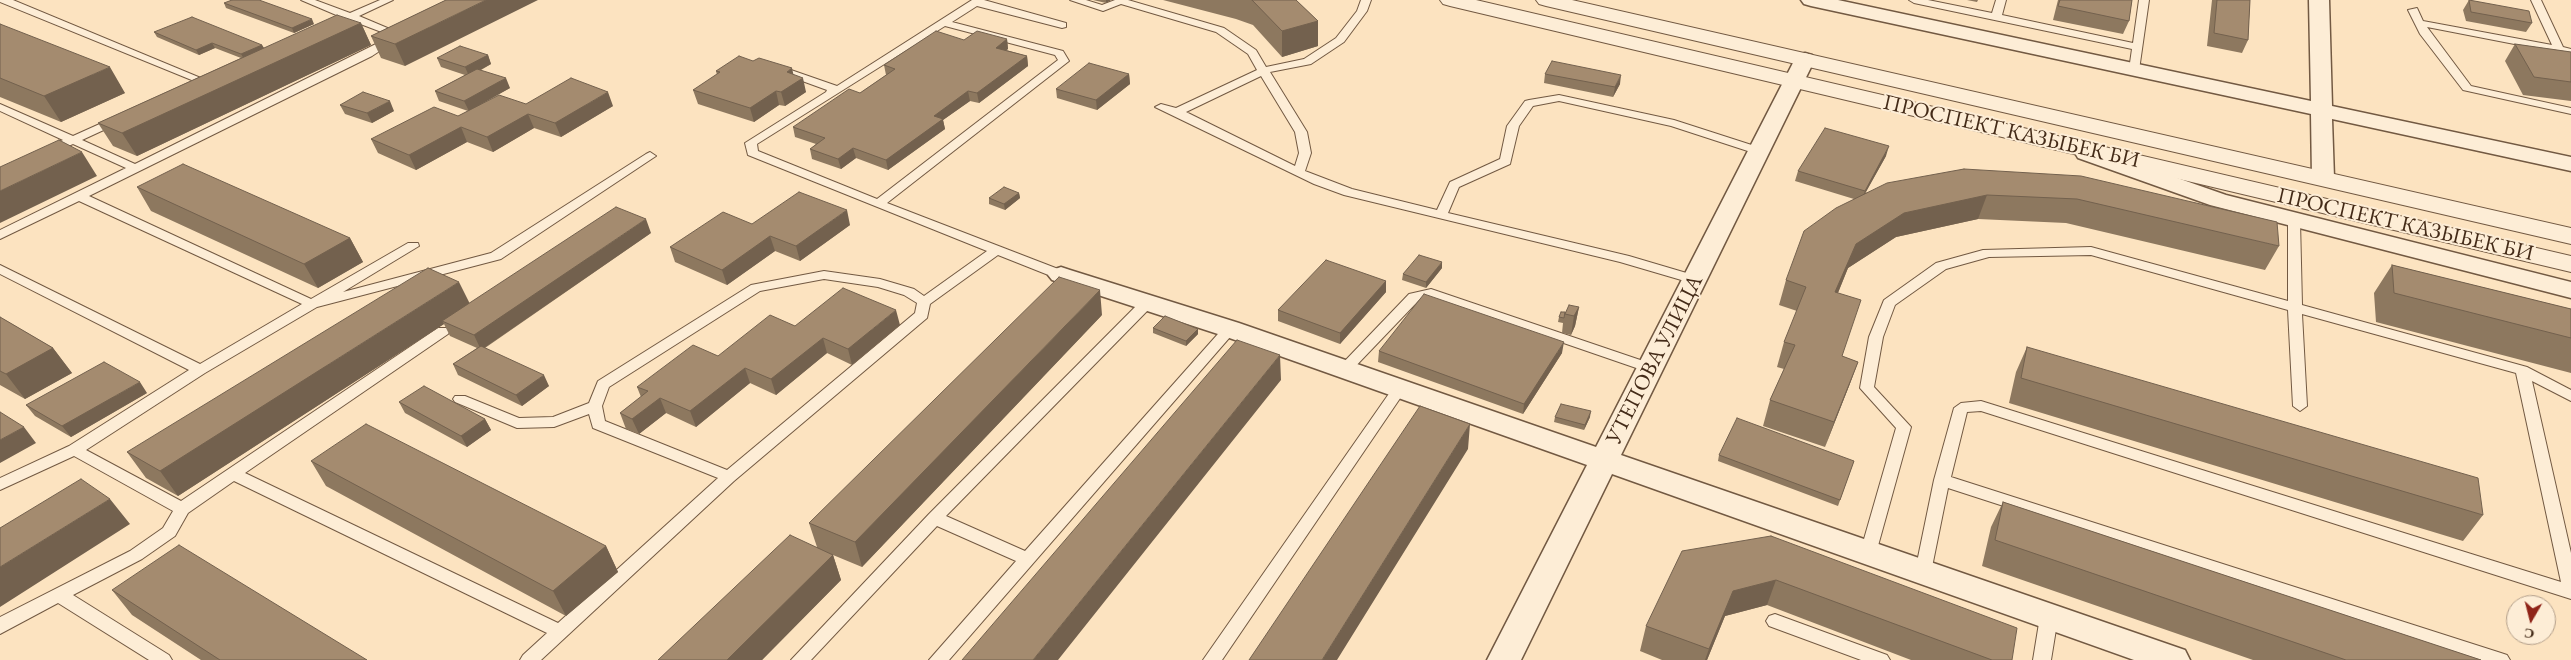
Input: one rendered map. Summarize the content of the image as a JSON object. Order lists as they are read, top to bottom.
{
  "streets": {
    "street": ["ПРОСПЕКТ КАЗЫБЕК БИ", "УТЕПОВА УЛИЦА"]
  },
  "crossings": [
    ["ПРОСПЕКТ КАЗЫБЕК БИ", "УТЕПОВА УЛИЦА"]
  ],
  "north": "bottom"
}
